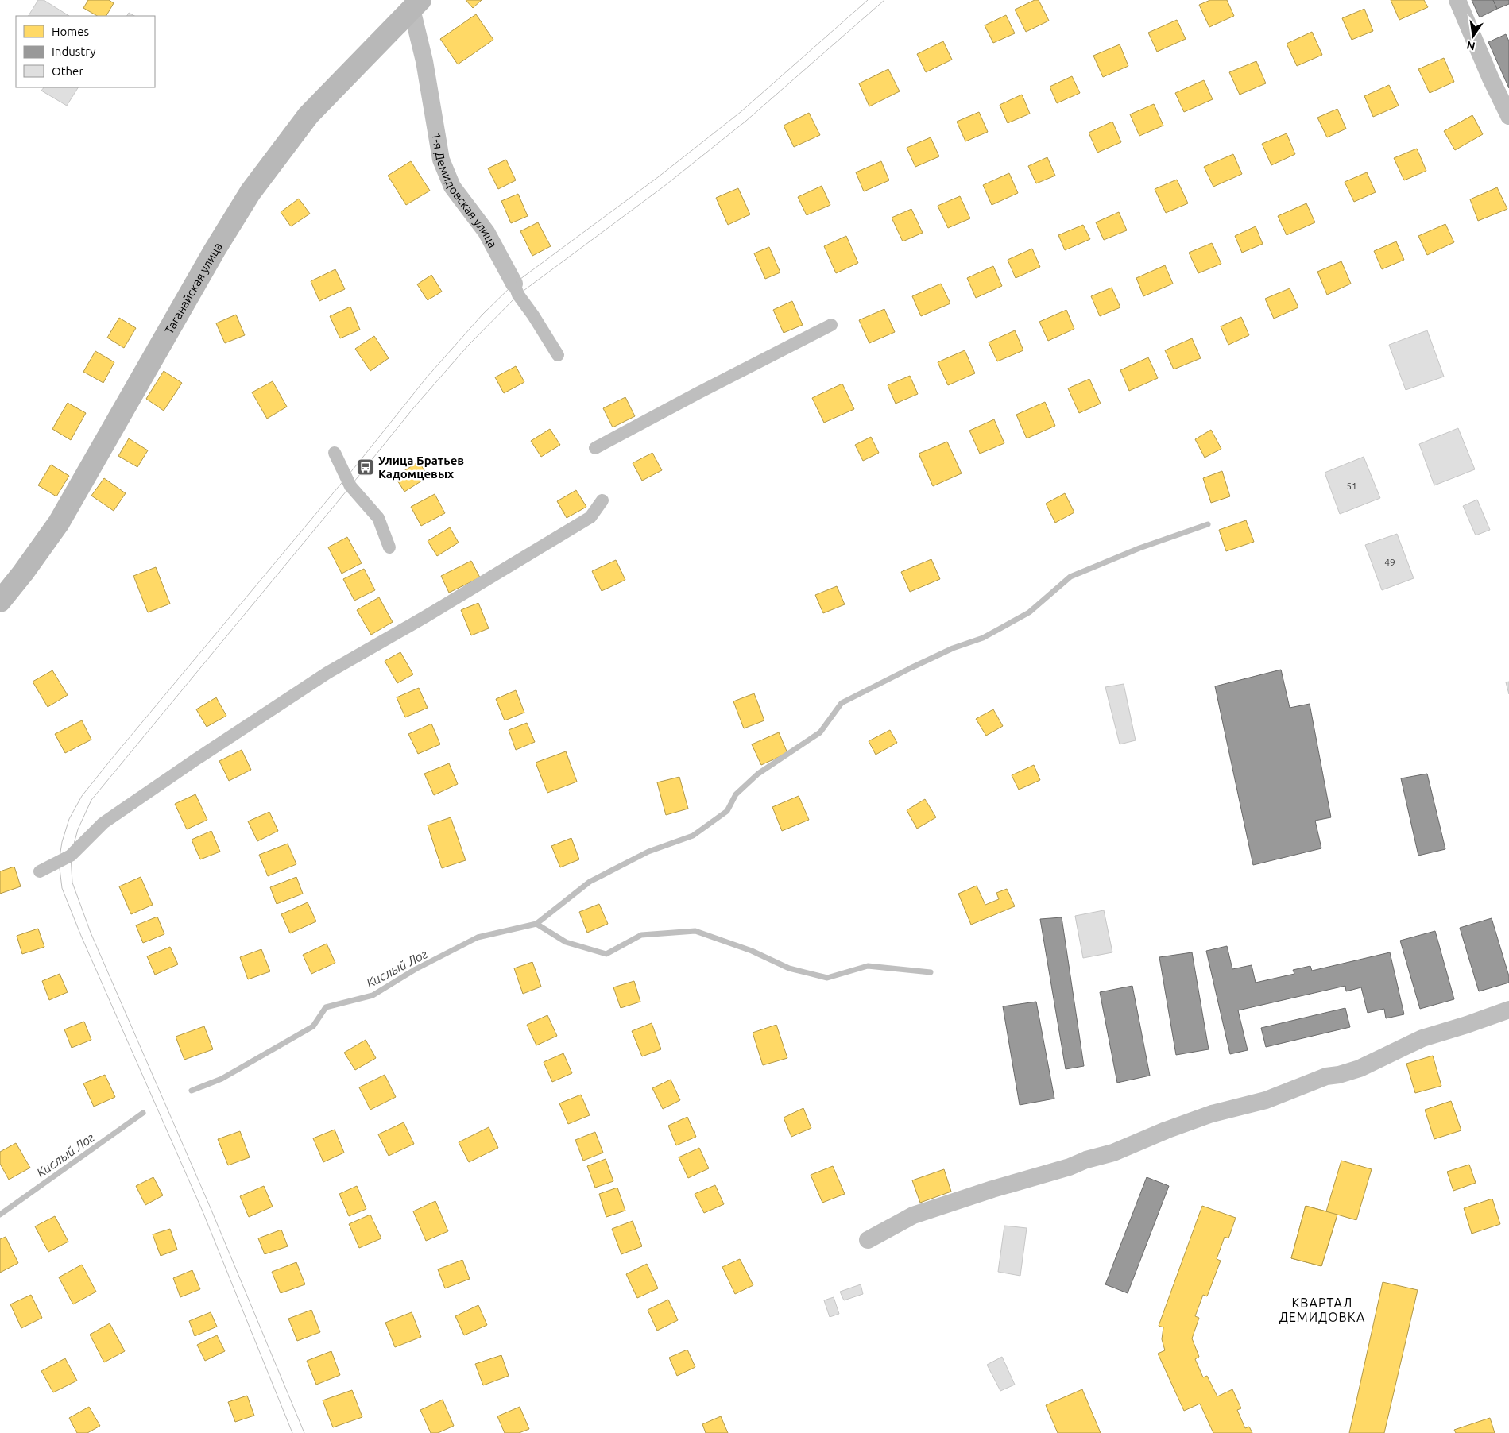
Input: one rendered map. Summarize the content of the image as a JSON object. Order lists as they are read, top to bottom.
{
  "streets": {
    "main road": ["Таганайская улица"],
    "street": ["1-я Демидовская улица"]
  },
  "crossings": [
    ["1-я Демидовская улица", "Таганайская улица"]
  ],
  "districts": ["КВАРТАЛ ДЕМИДОВКА"],
  "water": ["Кислый Лог"],
  "places": {
    "bus stop": ["Улица Братьев Кадомцевых"]
  },
  "house_numbers": ["51", "49"],
  "legend": ["Homes", "Industry", "Other"],
  "north": "bottom"
}
